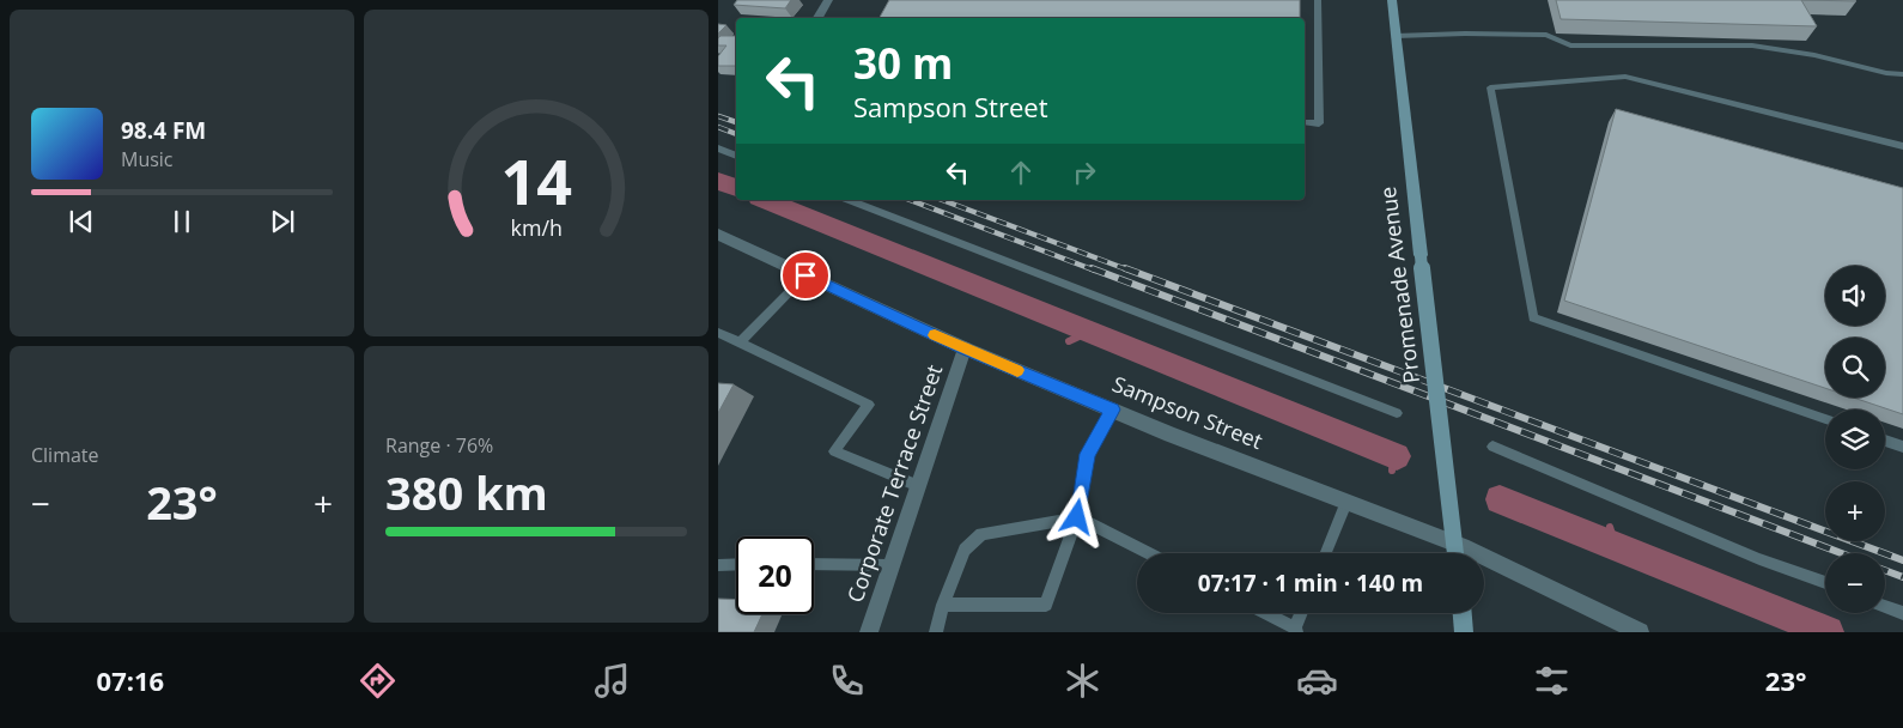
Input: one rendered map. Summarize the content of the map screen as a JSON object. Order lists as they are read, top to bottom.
{
  "streets": {
    "main road": ["Promenade Avenue"],
    "street": ["Sampson Street", "Corporate Terrace Street"]
  },
  "crossings": [
    ["Sampson Street", "Corporate Terrace Street"]
  ],
  "page": {
    "turn": ["30 m", "Sampson Street"],
    "song": ["98.4 FM", "Music"],
    "map_buttons": ["+", "−"],
    "tile": [
      "Climate",
      ["Range · 76%", "380 km"]
    ],
    "heat": ["−", "23°", "+"],
    "limit": "20",
    "trip": "07:17 · 1 min · 140 m",
    "tabs": ["07:16", "23°"],
    "gauge": ["14", "km/h"]
  }
}
